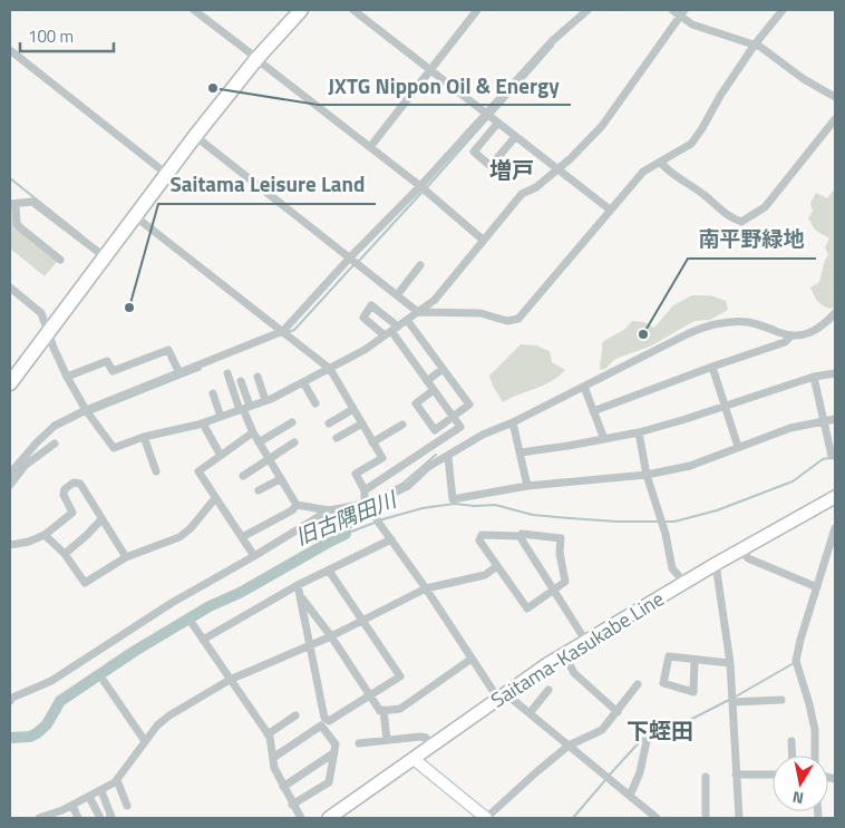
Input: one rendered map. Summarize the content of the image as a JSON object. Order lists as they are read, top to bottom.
{
  "streets": {
    "main road": ["Saitama-Kasukabe Line"]
  },
  "districts": ["増戸", "下蛭田"],
  "water": ["旧古隅田川"],
  "places": ["JXTG Nippon Oil & Energy", "Saitama Leisure Land", "南平野緑地"],
  "scale_bar": "100 m",
  "north": "bottom"
}
